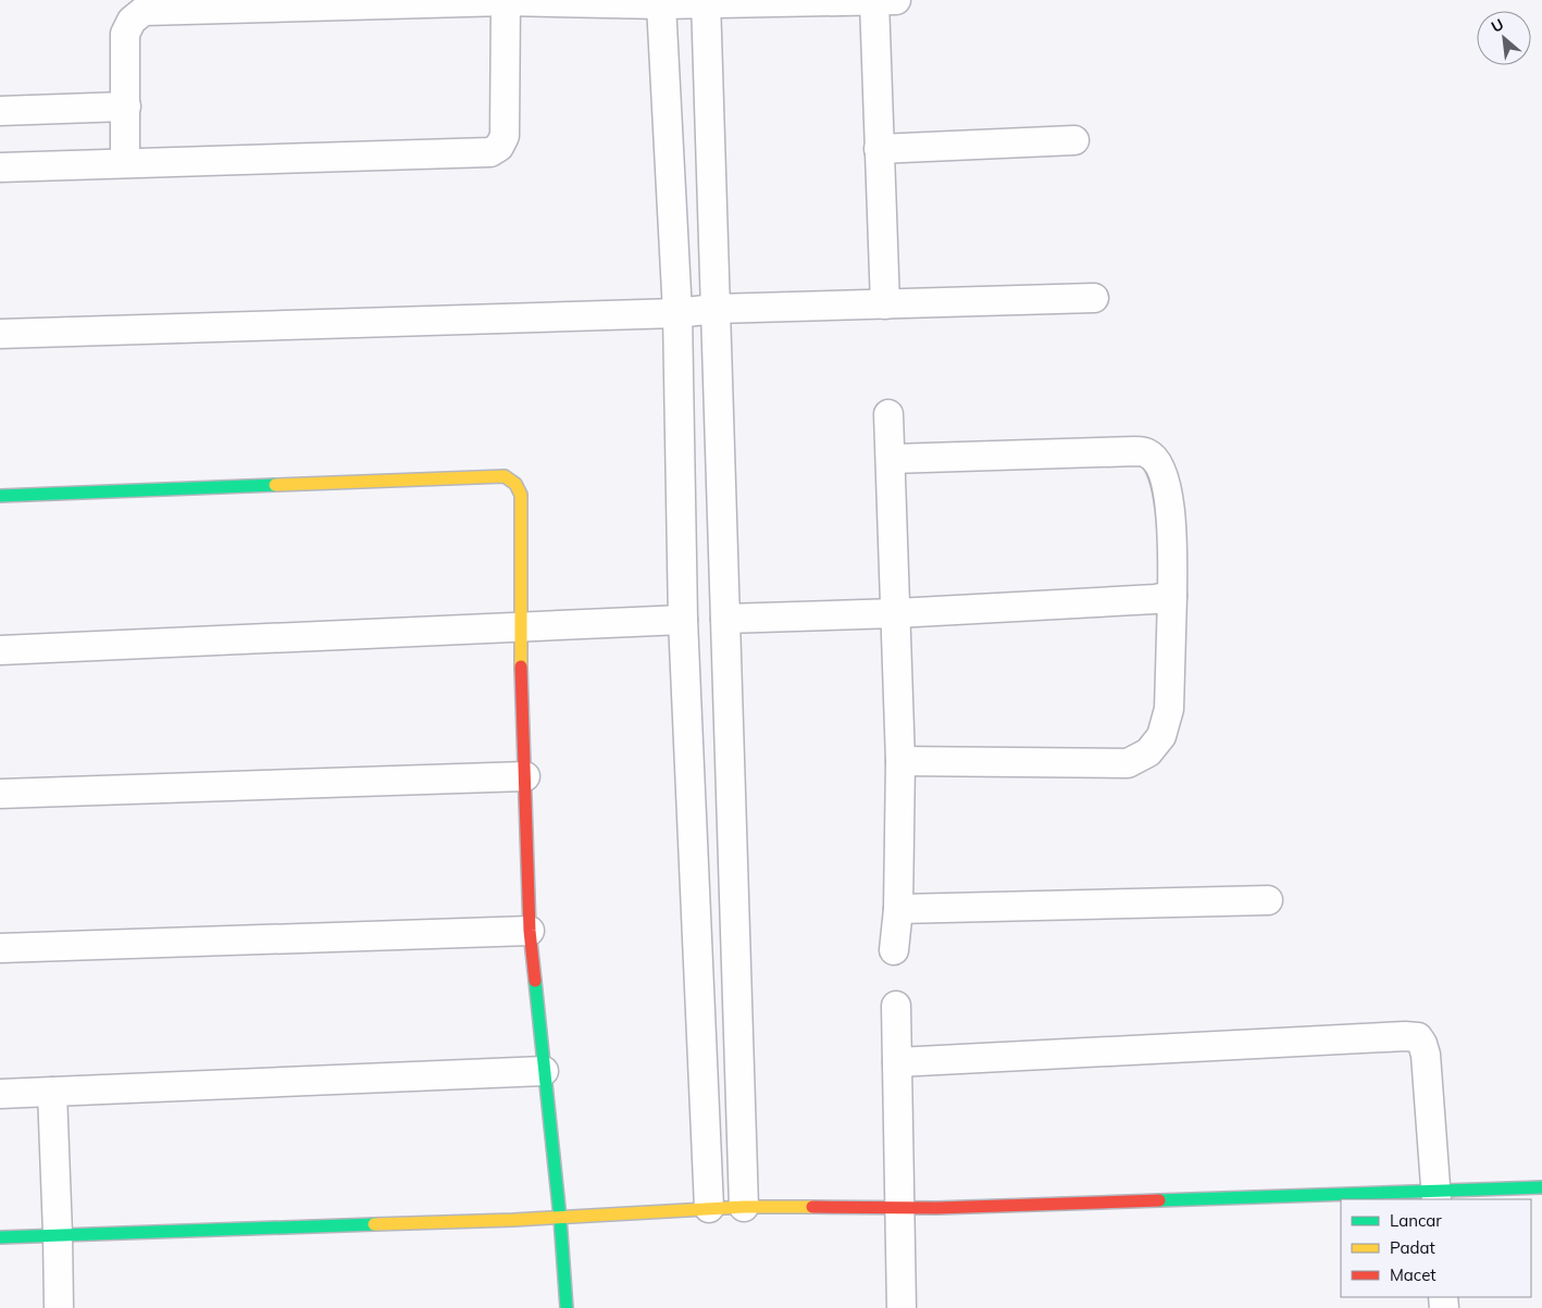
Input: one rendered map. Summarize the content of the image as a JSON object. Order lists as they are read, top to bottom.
{
  "legend": ["Lancar", "Padat", "Macet"],
  "north": "top left"
}
